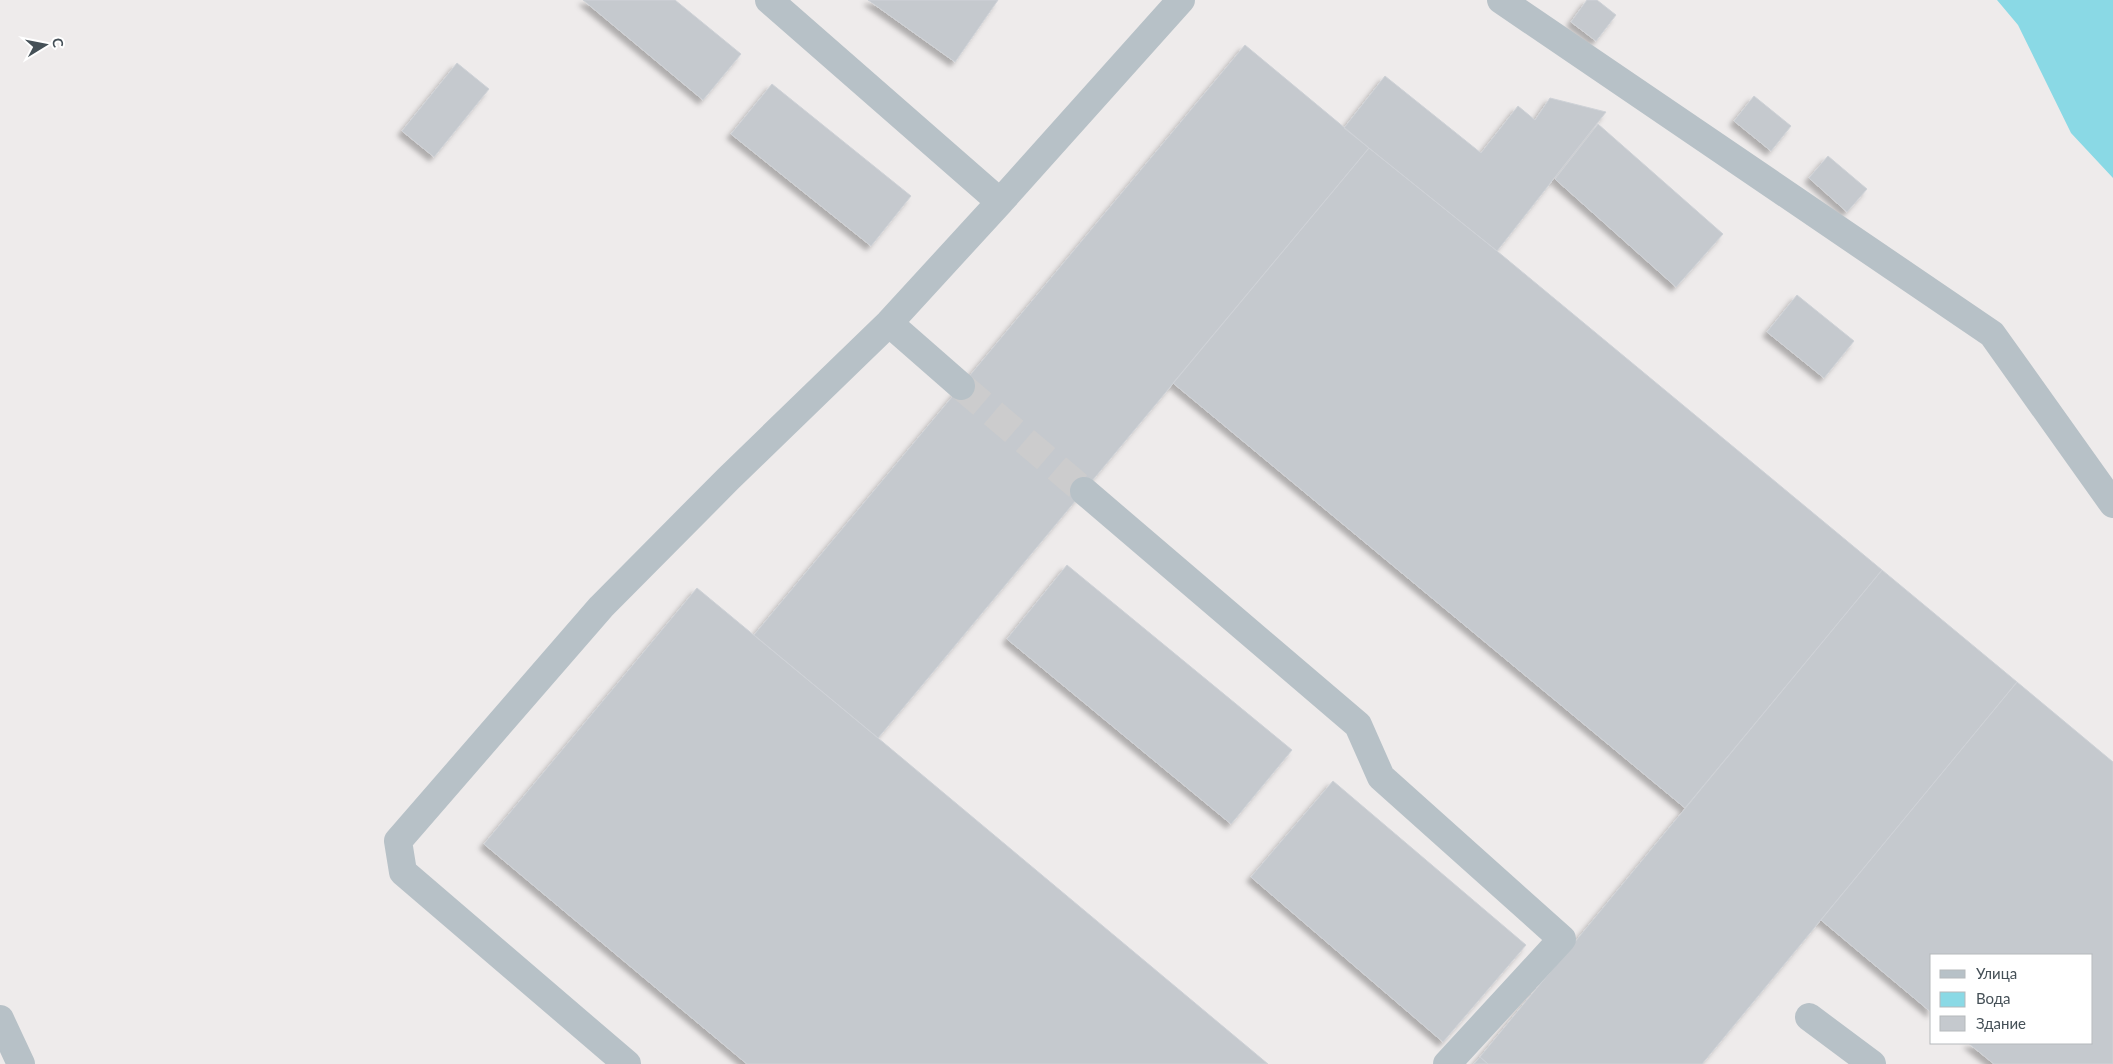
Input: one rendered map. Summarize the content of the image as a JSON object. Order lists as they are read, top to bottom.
{
  "legend": ["Улица", "Вода", "Здание"],
  "north": "right"
}
